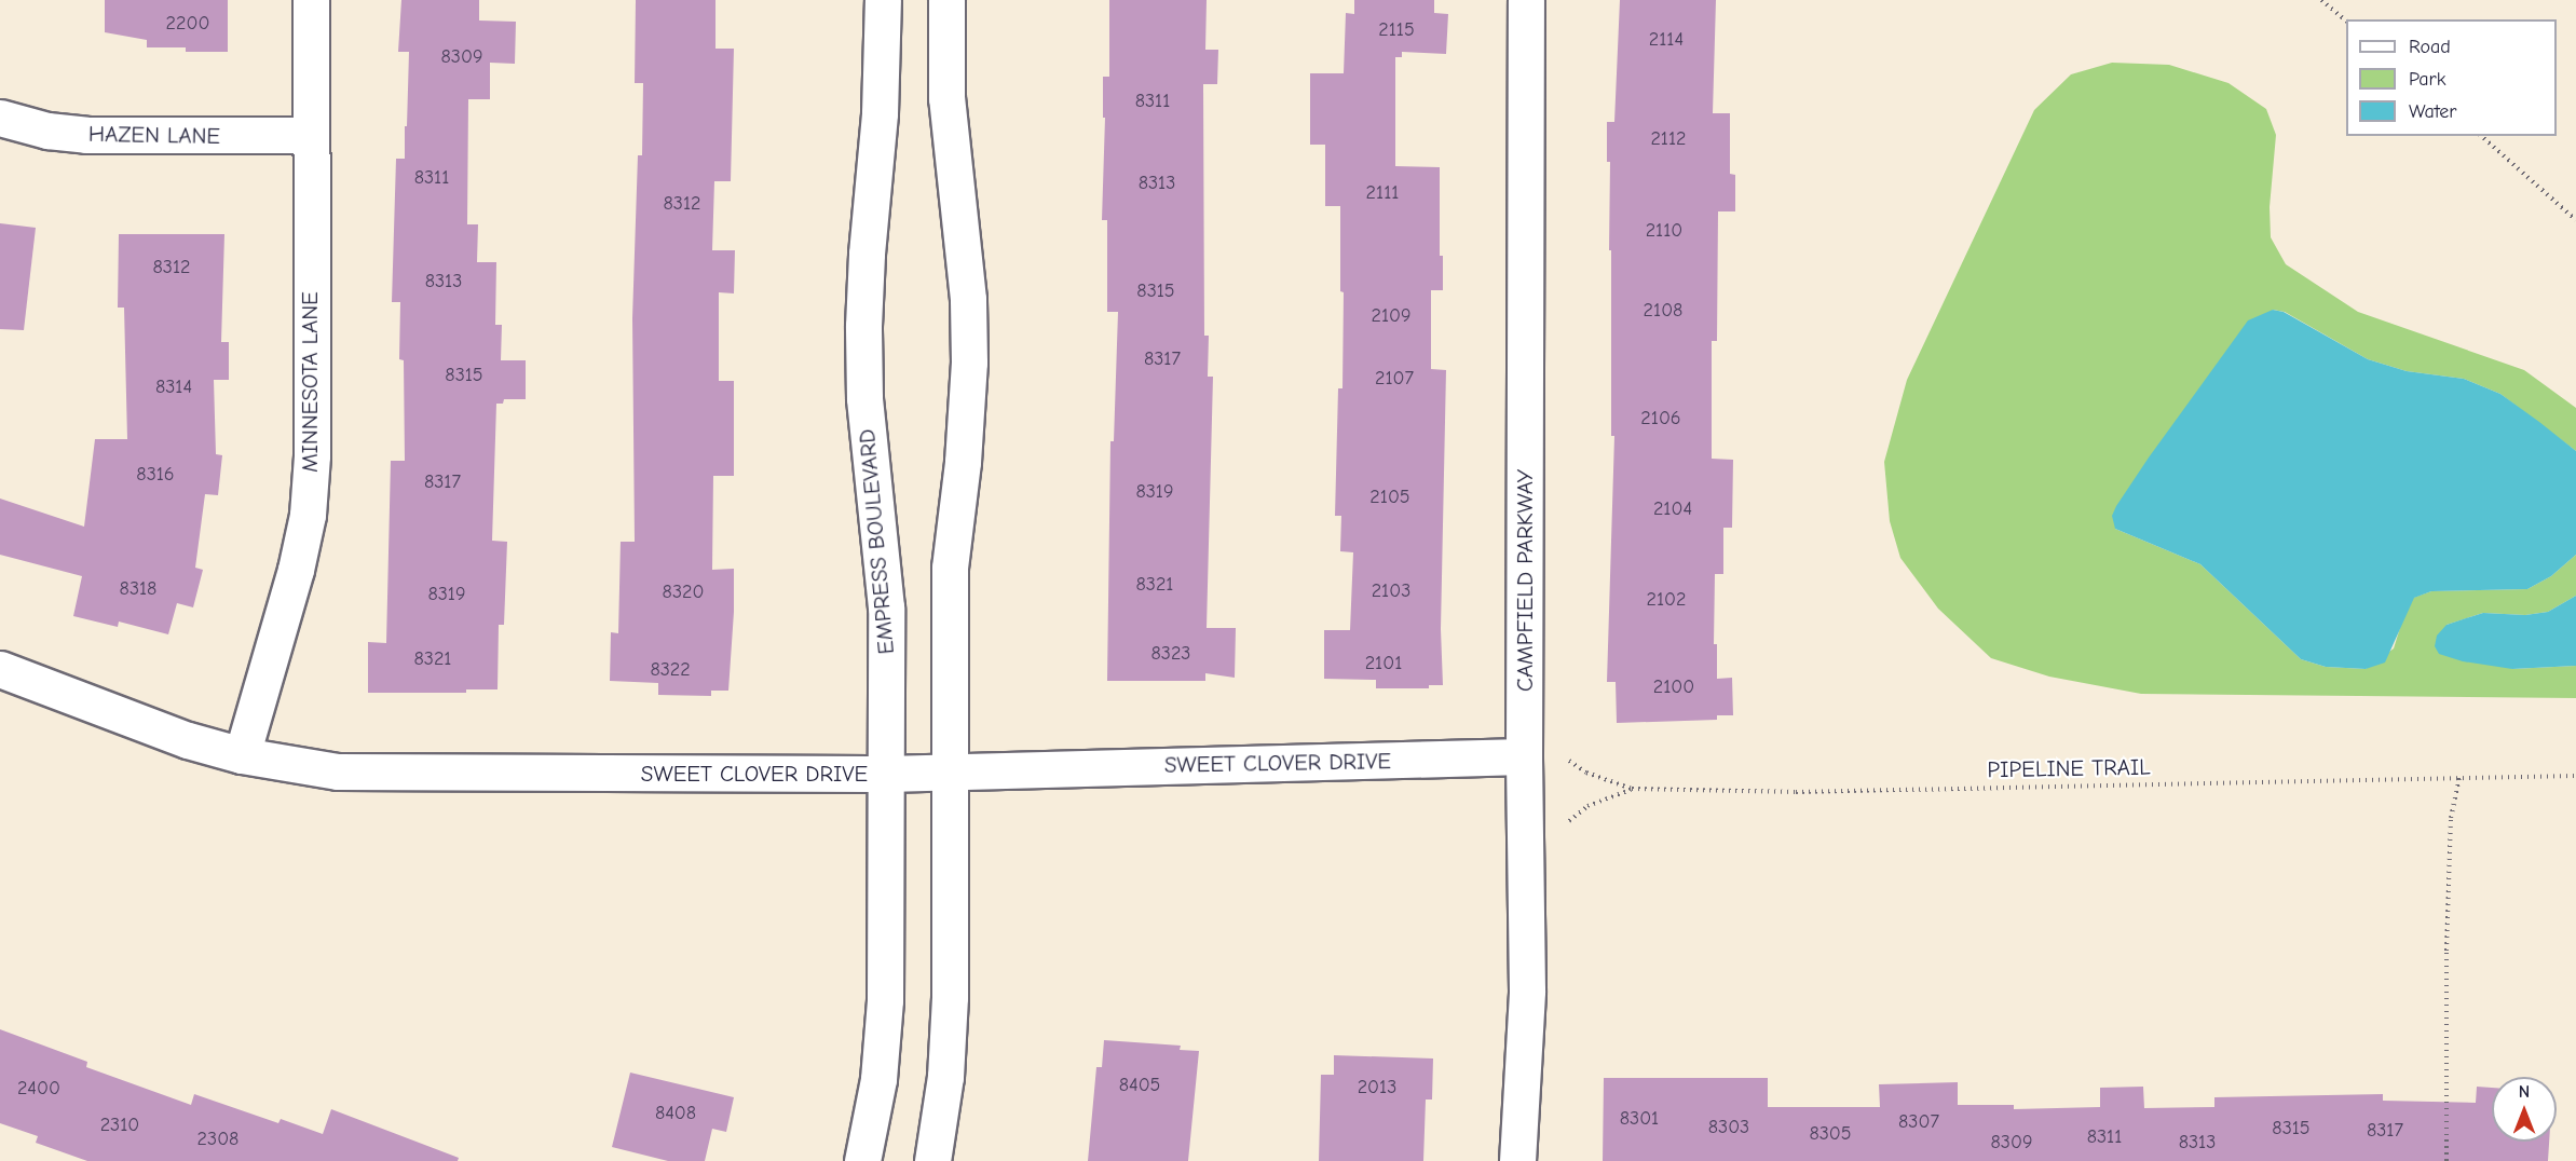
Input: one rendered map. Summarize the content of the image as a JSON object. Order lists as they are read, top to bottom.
{
  "streets": {
    "street": [
      "HAZEN LANE",
      "MINNESOTA LANE",
      "EMPRESS BOULEVARD",
      "CAMPFIELD PARKWAY",
      "SWEET CLOVER DRIVE"
    ],
    "path": ["PIPELINE TRAIL"]
  },
  "crossings": [
    ["HAZEN LANE", "MINNESOTA LANE"],
    ["MINNESOTA LANE", "SWEET CLOVER DRIVE"],
    ["EMPRESS BOULEVARD", "SWEET CLOVER DRIVE"],
    ["CAMPFIELD PARKWAY", "SWEET CLOVER DRIVE"]
  ],
  "house_numbers": [
    "2200",
    "2115",
    "2114",
    "8309",
    "8311",
    "2112",
    "8311",
    "8313",
    "2111",
    "8312",
    "2110",
    "8312",
    "8313",
    "8315",
    "2108",
    "2109",
    "8317",
    "8315",
    "2107",
    "8314",
    "2106",
    "8316",
    "8317",
    "8319",
    "2105",
    "2104",
    "8321",
    "8318",
    "2103",
    "8320",
    "8319",
    "2102",
    "8323",
    "8321",
    "2101",
    "8322",
    "2100",
    "8405",
    "2013",
    "2400",
    "8408",
    "8301",
    "8307",
    "2310",
    "8303",
    "8315",
    "8317",
    "8305",
    "8311",
    "2308",
    "8309",
    "8313"
  ],
  "legend": ["Road", "Park", "Water"],
  "north": "top"
}
